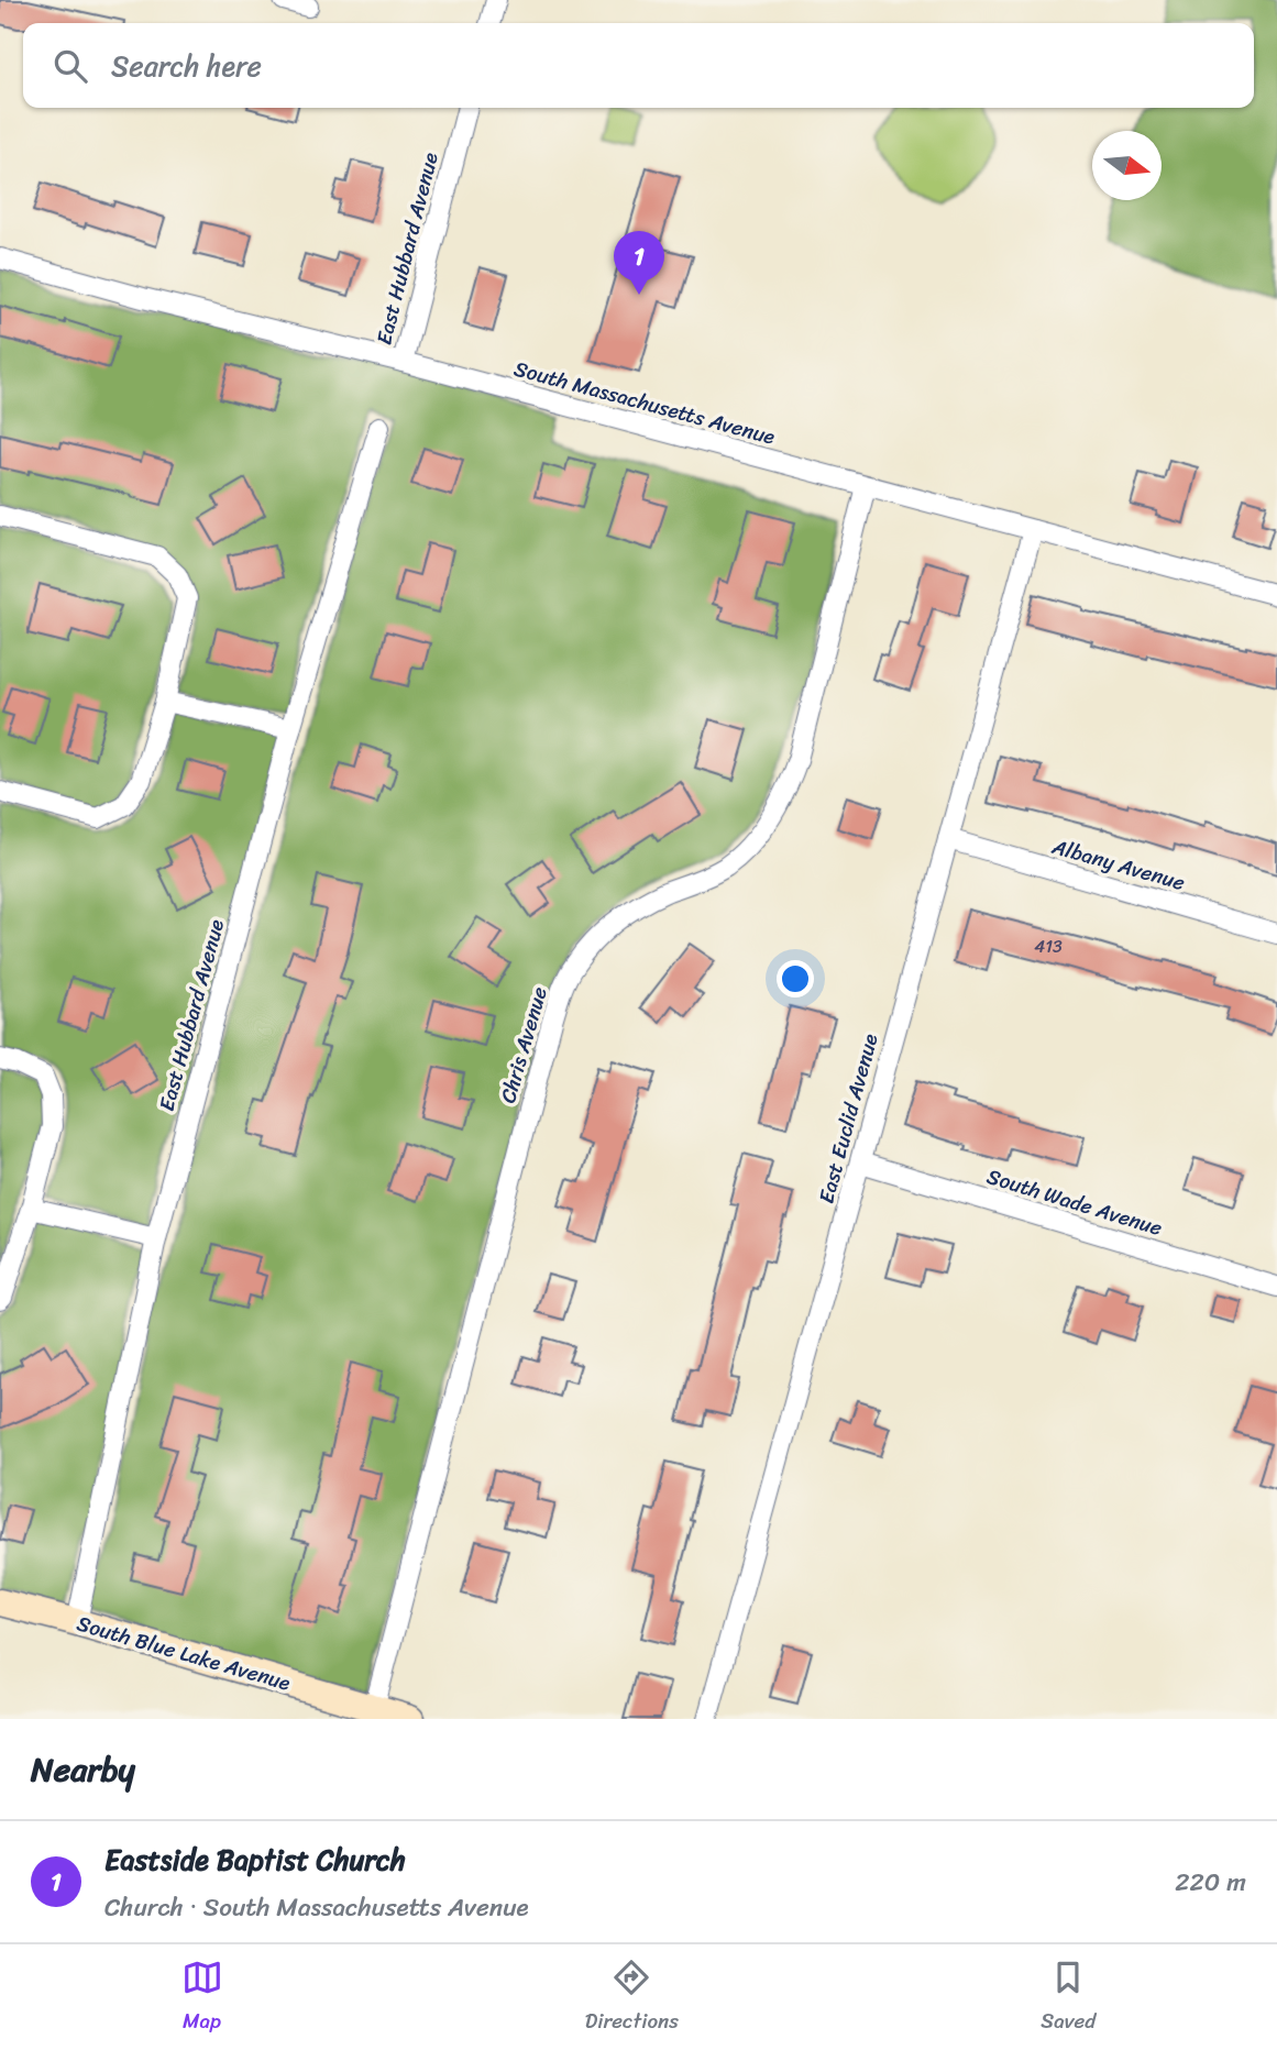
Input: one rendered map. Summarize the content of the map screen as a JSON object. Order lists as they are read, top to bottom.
{
  "streets": {
    "main road": ["South Blue Lake Avenue"],
    "street": [
      "East Hubbard Avenue",
      "South Massachusetts Avenue",
      "Albany Avenue",
      "Chris Avenue",
      "East Euclid Avenue",
      "South Wade Avenue"
    ]
  },
  "crossings": [
    ["East Hubbard Avenue", "South Massachusetts Avenue"],
    ["East Hubbard Avenue", "South Blue Lake Avenue"],
    ["South Massachusetts Avenue", "Chris Avenue"],
    ["South Massachusetts Avenue", "East Euclid Avenue"],
    ["Albany Avenue", "East Euclid Avenue"],
    ["Chris Avenue", "South Blue Lake Avenue"],
    ["East Euclid Avenue", "South Wade Avenue"]
  ],
  "house_numbers": ["413"],
  "north": "right",
  "page": {
    "search": "Search here",
    "pins": "1",
    "heading": "Nearby",
    "list": [
      {
        "mark": "1",
        "name": "Eastside Baptist Church",
        "note": "Church · South Massachusetts Avenue",
        "value": "220 m"
      }
    ],
    "nav": ["Map", "Directions", "Saved"]
  }
}
